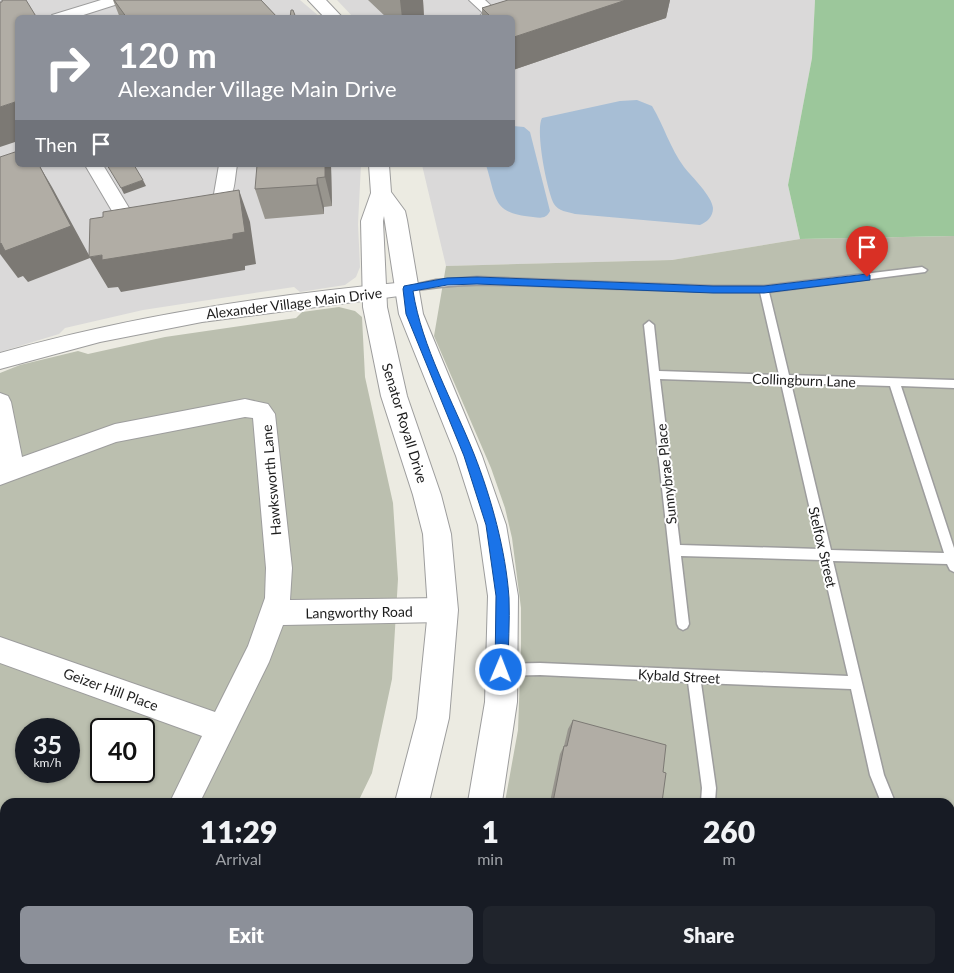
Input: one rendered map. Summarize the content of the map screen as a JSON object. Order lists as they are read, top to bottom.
{
  "streets": {
    "street": [
      "Alexander Village Main Drive",
      "Senator Royall Drive",
      "Hawksworth Lane",
      "Langworthy Road",
      "Geizer Hill Place"
    ],
    "lane": [
      "Collingburn Lane",
      "Sunnybrae Place",
      "Stelfox Street",
      "Kybald Street"
    ]
  },
  "crossings": [
    ["Alexander Village Main Drive", "Senator Royall Drive"],
    ["Alexander Village Main Drive", "Stelfox Street"],
    ["Collingburn Lane", "Sunnybrae Place"],
    ["Collingburn Lane", "Stelfox Street"],
    ["Senator Royall Drive", "Langworthy Road"],
    ["Hawksworth Lane", "Langworthy Road"],
    ["Hawksworth Lane", "Geizer Hill Place"],
    ["Stelfox Street", "Kybald Street"]
  ],
  "page": {
    "turn": ["120 m", "Alexander Village Main Drive"],
    "then": "Then",
    "speed": "35 km/h",
    "limit": "40",
    "eta": [
      "11:29",
      "Arrival",
      "1",
      "min",
      "260",
      "m"
    ],
    "buttons": ["Exit", "Share"]
  }
}
